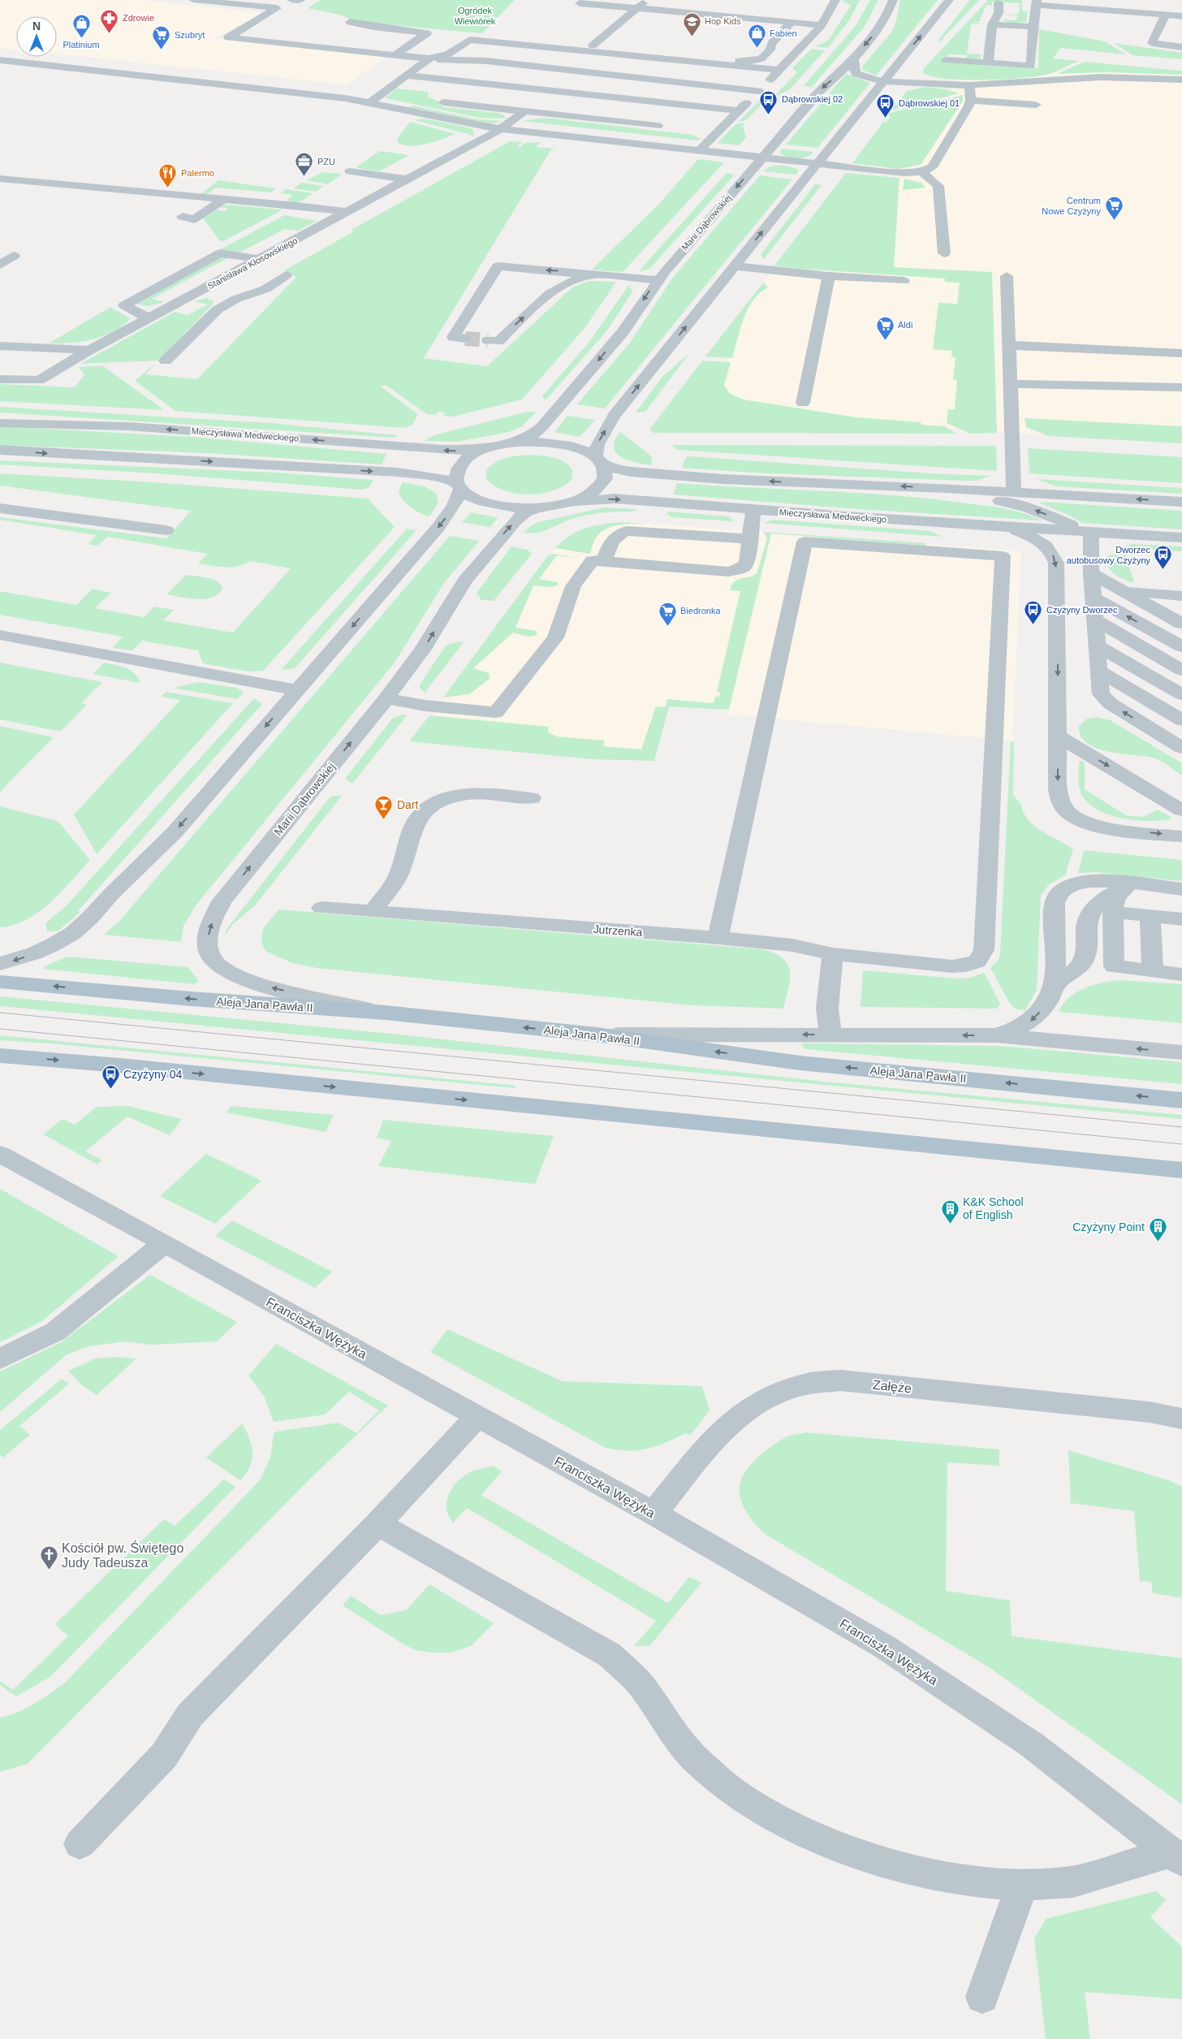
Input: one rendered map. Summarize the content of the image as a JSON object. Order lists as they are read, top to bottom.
{
  "streets": {
    "main road": ["Aleja Jana Pawła II"],
    "street": [
      "Marii Dąbrowskiej",
      "Stanisława Kłosowskiego",
      "Mieczysława Medweckiego",
      "Jutrzenka",
      "Franciszka Wężyka",
      "Załęże"
    ]
  },
  "crossings": [
    ["Marii Dąbrowskiej", "Mieczysława Medweckiego"],
    ["Marii Dąbrowskiej", "Aleja Jana Pawła II"],
    ["Franciszka Wężyka", "Załęże"]
  ],
  "parks": ["Ogródek Wiewiórek"],
  "places": {
    "pharmacy": ["Zdrowie"],
    "school or university": ["Hop Kids"],
    "shop": ["Platinium", "Fabien"],
    "supermarket": [
      "Szubryt",
      "Centrum Nowe Czyżyny",
      "Aldi",
      "Biedronka"
    ],
    "bus stop": [
      "Dąbrowskiej 02",
      "Dąbrowskiej 01",
      "Dworzec autobusowy Czyżyny",
      "Czyżyny Dworzec",
      "Czyżyny 04"
    ],
    "office": ["PZU"],
    "restaurant": ["Palermo"],
    "bar": ["Dart"],
    "building": ["K&K School of English", "Czyżyny Point"],
    "church": ["Kościół pw. Świętego Judy Tadeusza"]
  },
  "north": "top"
}
